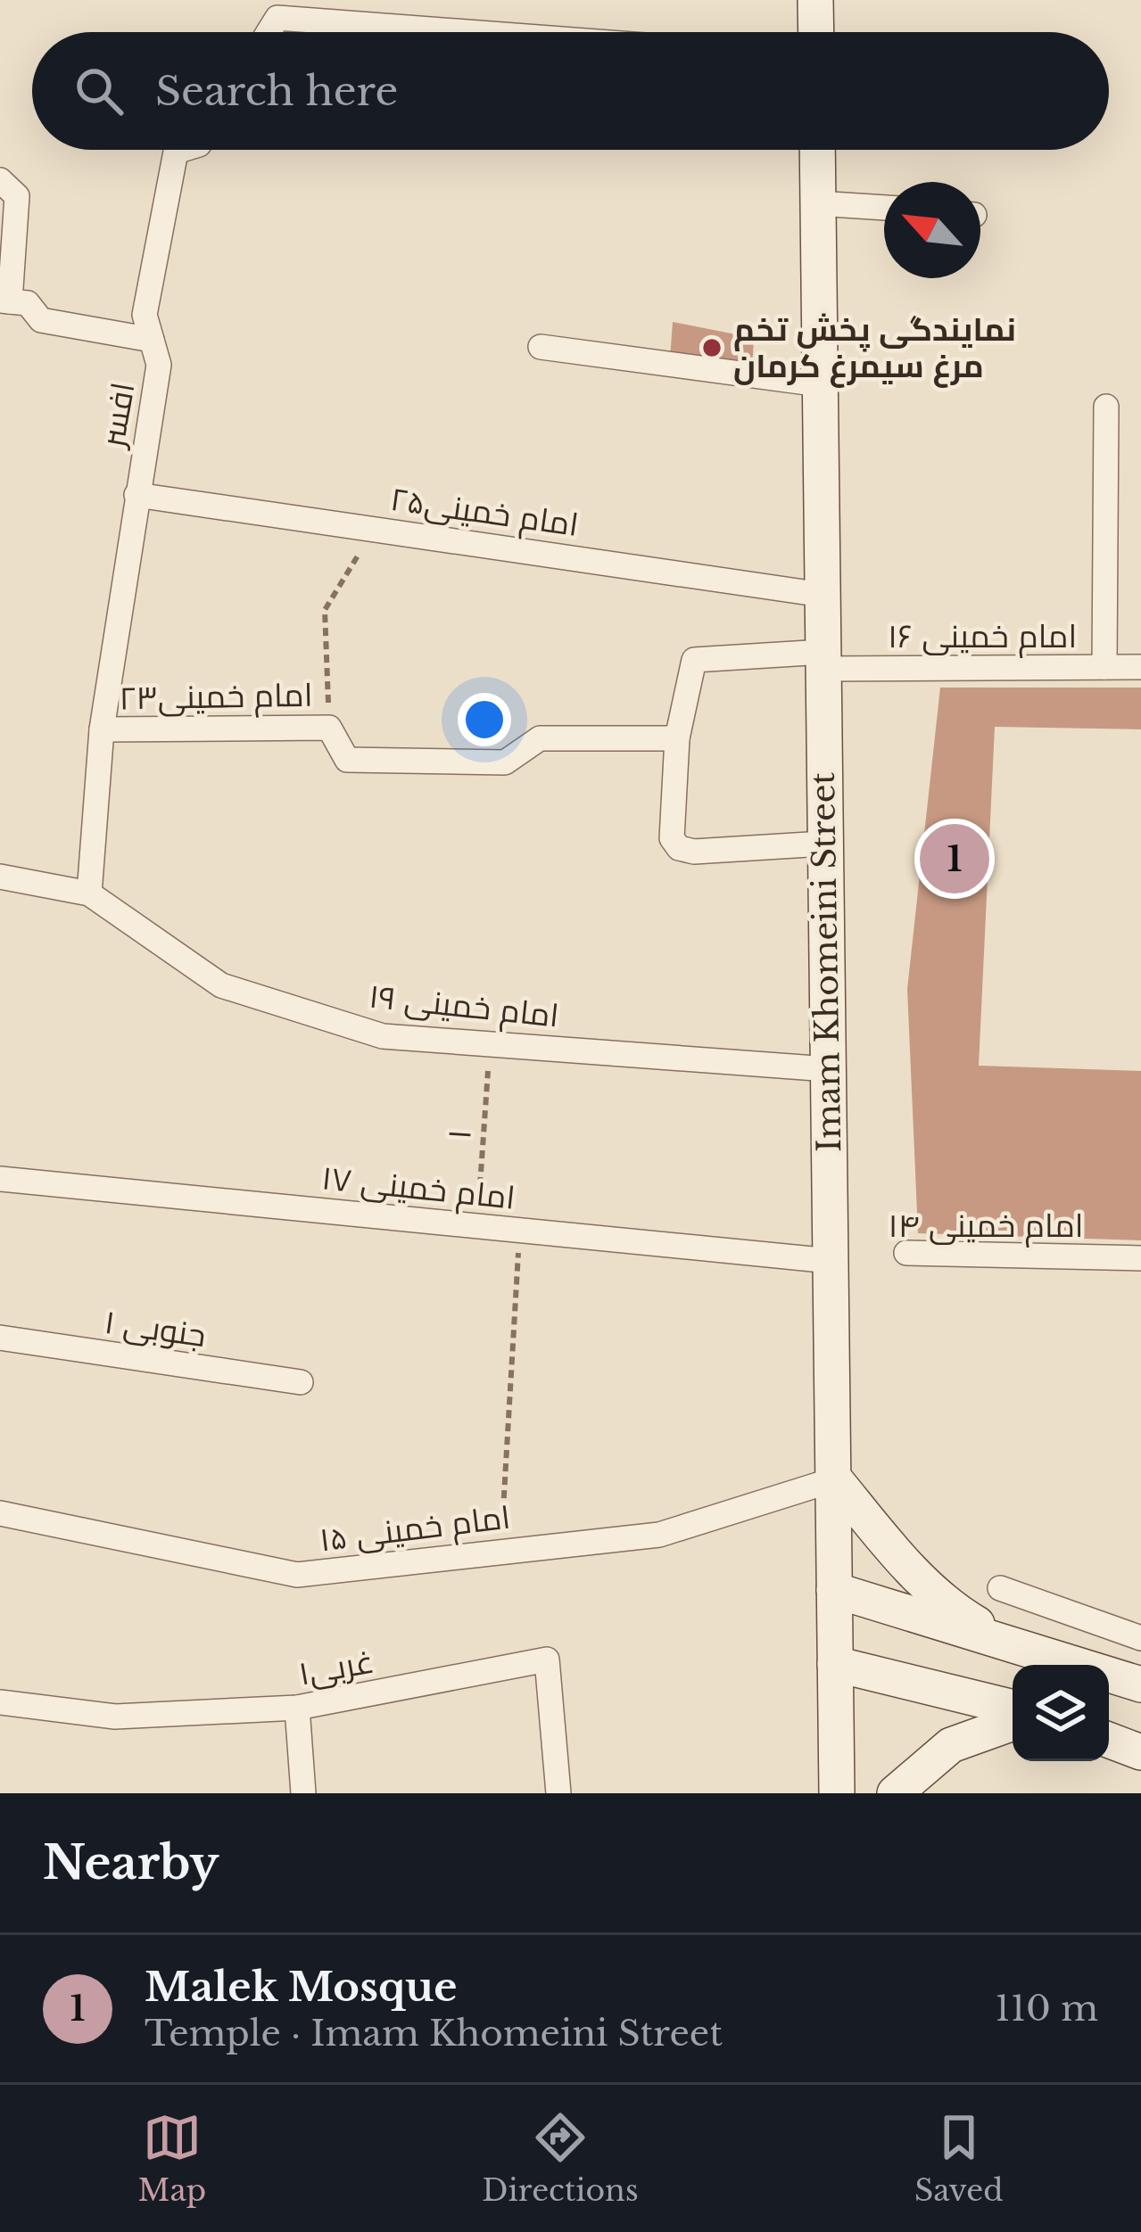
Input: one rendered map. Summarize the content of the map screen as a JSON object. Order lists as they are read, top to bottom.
{
  "streets": {
    "main road": ["Imam Khomeini Street"],
    "street": [
      "افسر",
      "امام خمینی۲۵",
      "امام خمینی ۱۶",
      "امام خمینی۲۳",
      "امام خمینی ۱۹",
      "امام خمینی ۱۷",
      "امام خمینی ۱۴",
      "۱ جنوبی",
      "امام خمینی ۱۵",
      "غربی۱"
    ],
    "path": ["۱"]
  },
  "crossings": [
    ["افسر", "امام خمینی۲۵"],
    ["افسر", "امام خمینی۲۳"],
    ["افسر", "امام خمینی ۱۹"],
    ["امام خمینی۲۵", "Imam Khomeini Street"],
    ["امام خمینی ۱۶", "امام خمینی۲۳"],
    ["امام خمینی ۱۶", "Imam Khomeini Street"],
    ["Imam Khomeini Street", "امام خمینی ۱۹"],
    ["Imam Khomeini Street", "امام خمینی ۱۷"],
    ["Imam Khomeini Street", "امام خمینی ۱۵"],
    ["امام خمینی ۱۹", "۱"],
    ["۱", "امام خمینی ۱۷"]
  ],
  "places": ["نمایندگی پخش تخم مرغ سیمرغ کرمان"],
  "north": "top left",
  "page": {
    "search": "Search here",
    "pins": "1",
    "heading": "Nearby",
    "list": [
      {
        "mark": "1",
        "name": "Malek Mosque",
        "note": "Temple · Imam Khomeini Street",
        "value": "110 m"
      }
    ],
    "nav": ["Map", "Directions", "Saved"]
  }
}
